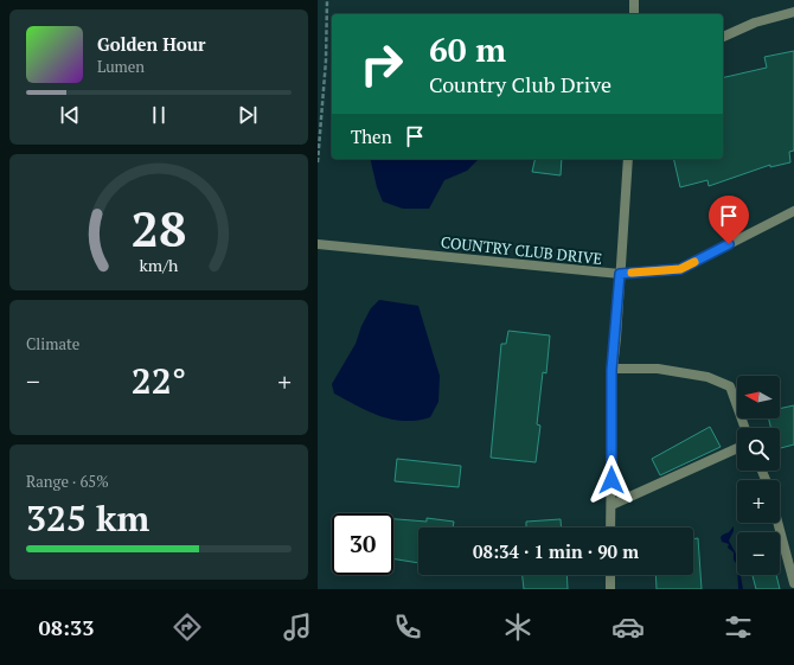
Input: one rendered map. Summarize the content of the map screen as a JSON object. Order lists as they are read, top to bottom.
{
  "streets": {
    "street": ["COUNTRY CLUB DRIVE"]
  },
  "north": "left",
  "page": {
    "turn": ["60 m", "Country Club Drive"],
    "song": ["Golden Hour", "Lumen"],
    "then": "Then",
    "tile": [
      "Climate",
      ["Range · 65%", "325 km"]
    ],
    "heat": ["−", "22°", "+"],
    "map_buttons": ["+", "−"],
    "limit": "30",
    "trip": "08:34 · 1 min · 90 m",
    "tabs": "08:33",
    "gauge": ["28", "km/h"]
  }
}
